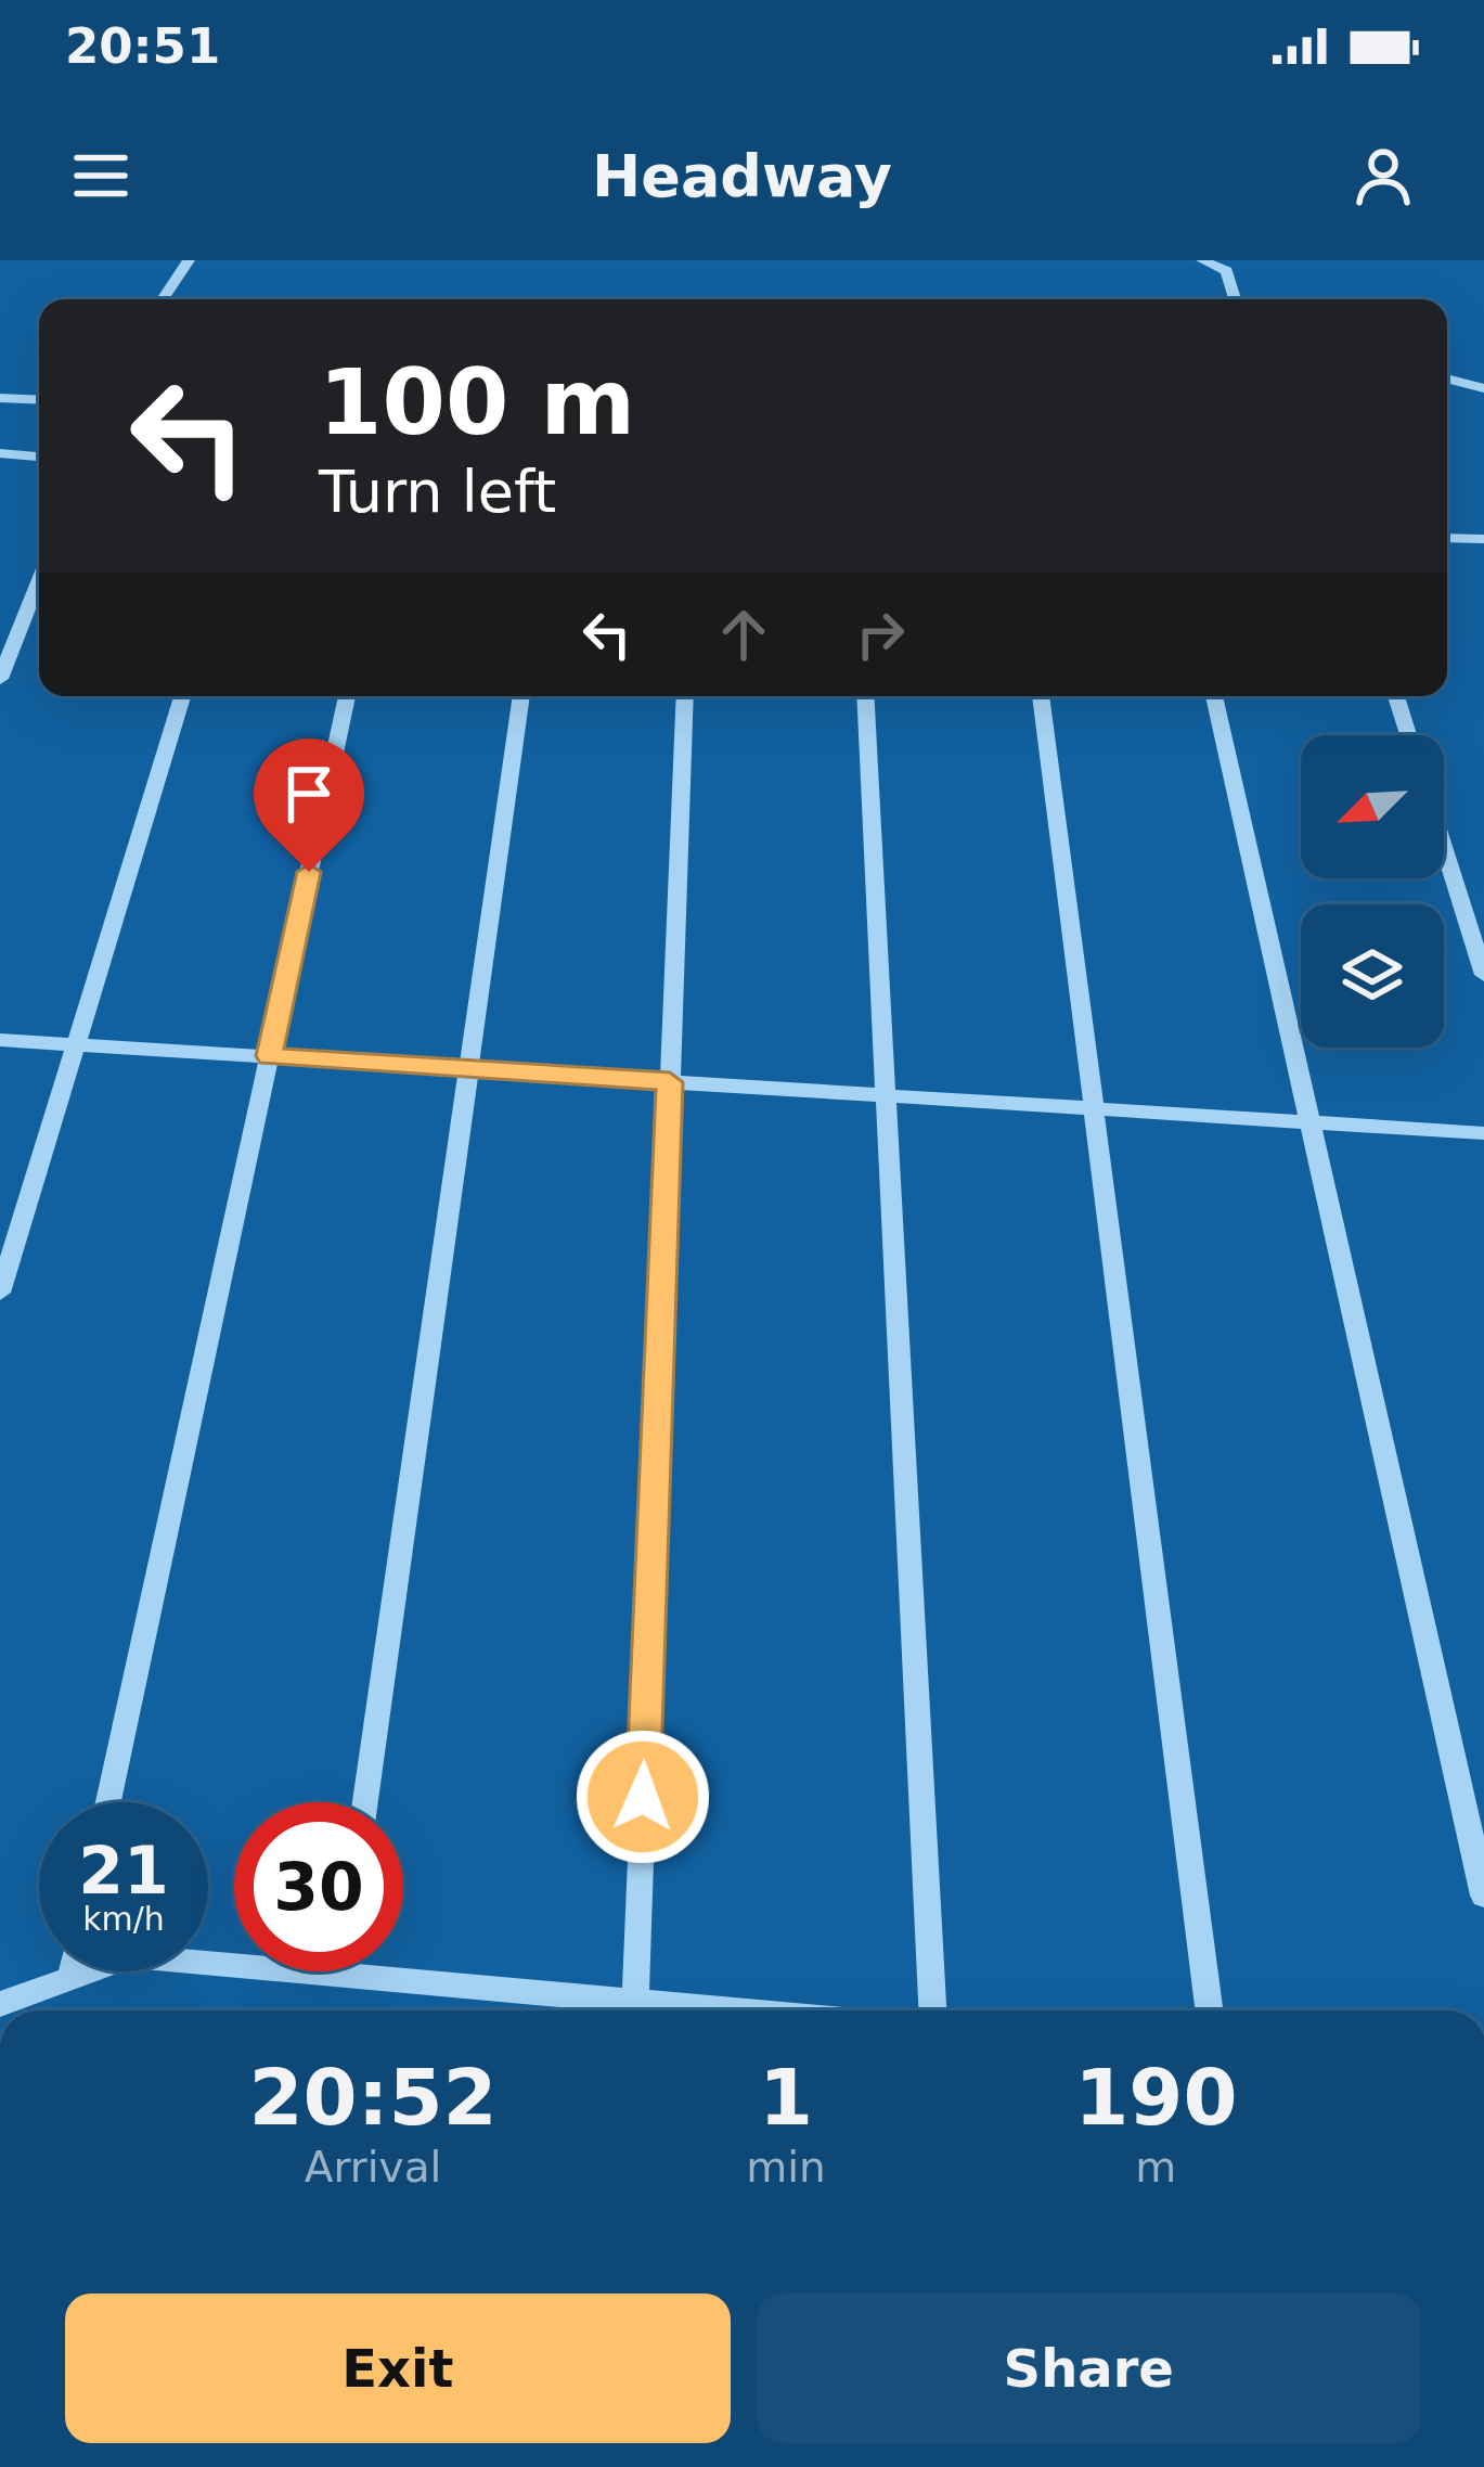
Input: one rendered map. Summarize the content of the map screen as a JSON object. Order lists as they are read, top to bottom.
{
  "north": "bottom left",
  "page": {
    "status": "20:51",
    "header": "Headway",
    "turn": ["100 m", "Turn left"],
    "speed": "21 km/h",
    "limit": "30",
    "eta": [
      "20:52",
      "Arrival",
      "1",
      "min",
      "190",
      "m"
    ],
    "buttons": ["Exit", "Share"]
  }
}
